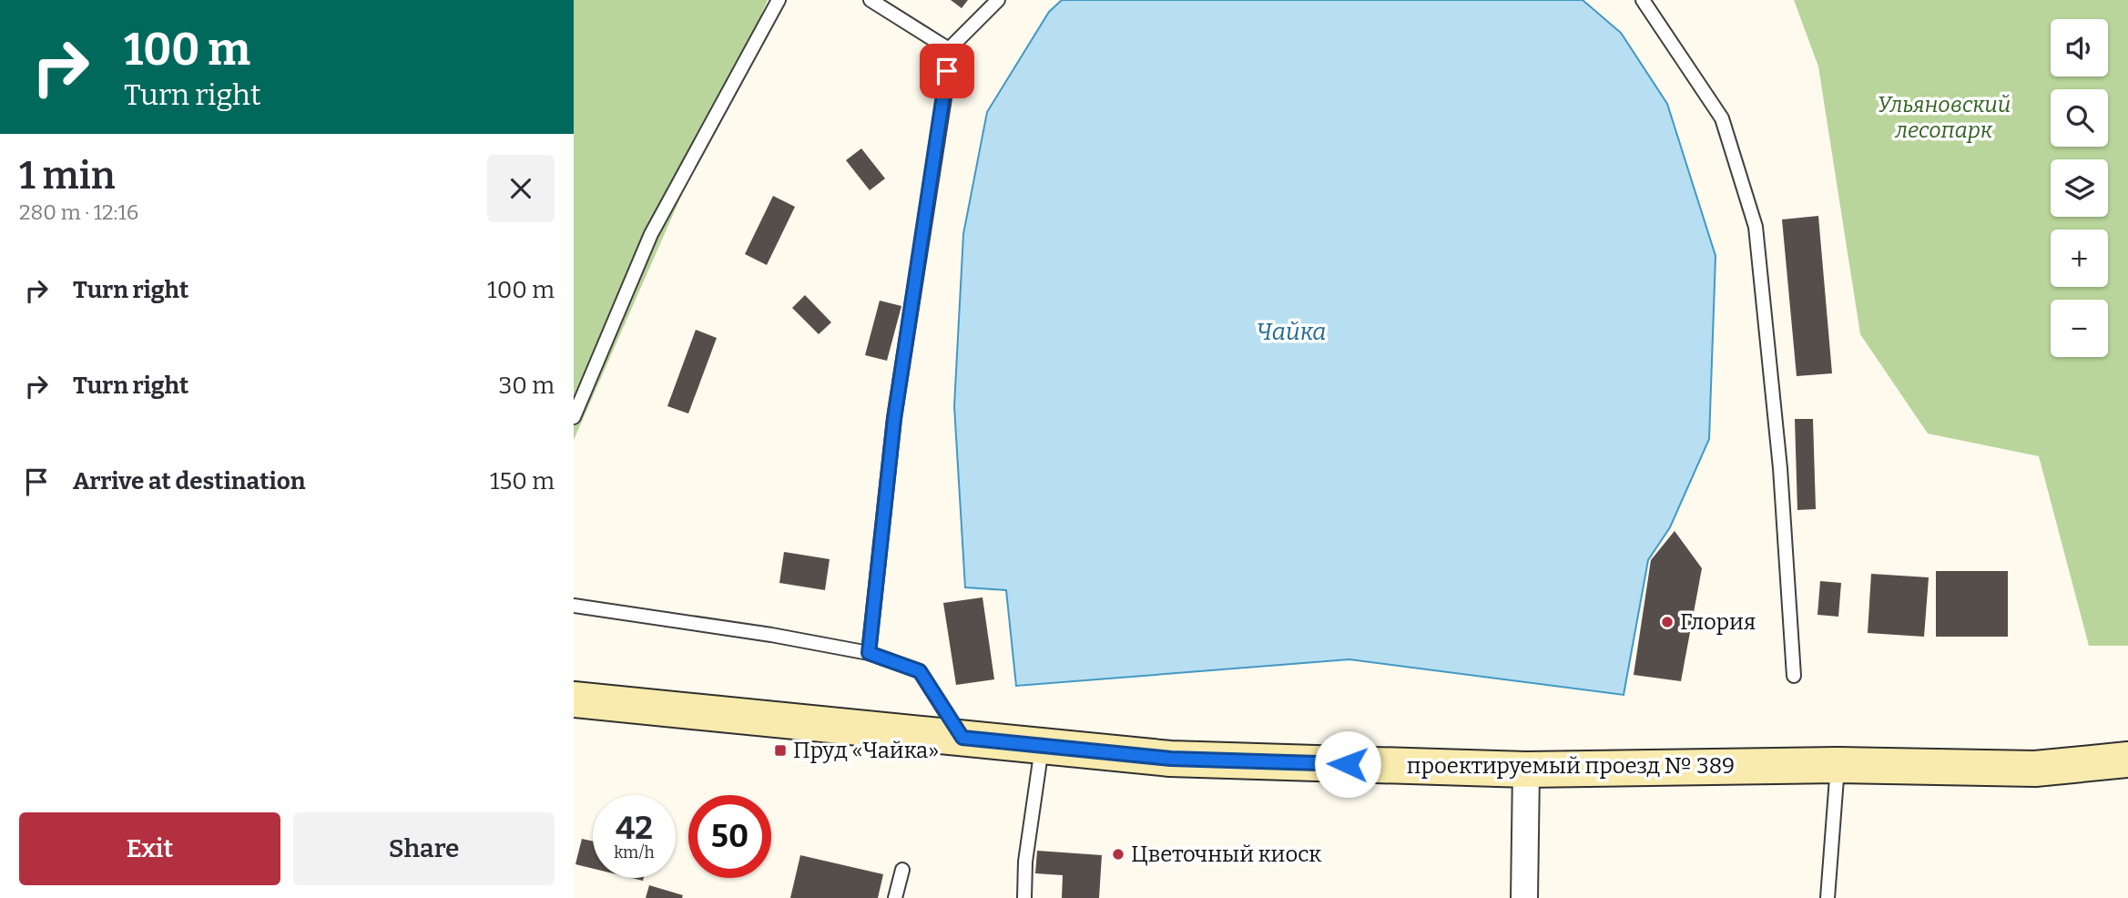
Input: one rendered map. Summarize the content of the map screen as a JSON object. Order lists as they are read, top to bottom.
{
  "streets": {
    "main road": ["проектируемый проезд № 389"]
  },
  "water": ["Чайка"],
  "parks": ["Ульяновский лесопарк"],
  "places": {
    "other": ["Глория", "Цветочный киоск"],
    "transit": ["Пруд «Чайка»"]
  },
  "page": {
    "turn": ["100 m", "Turn right"],
    "map_buttons": ["+", "−"],
    "heading": ["1 min", "280 m · 12:16"],
    "list": [
      {
        "name": "Turn right",
        "value": "100 m"
      },
      {
        "name": "Turn right",
        "value": "30 m"
      },
      {
        "name": "Arrive at destination",
        "value": "150 m"
      }
    ],
    "speed": "42 km/h",
    "limit": "50",
    "buttons": ["Exit", "Share"]
  }
}
